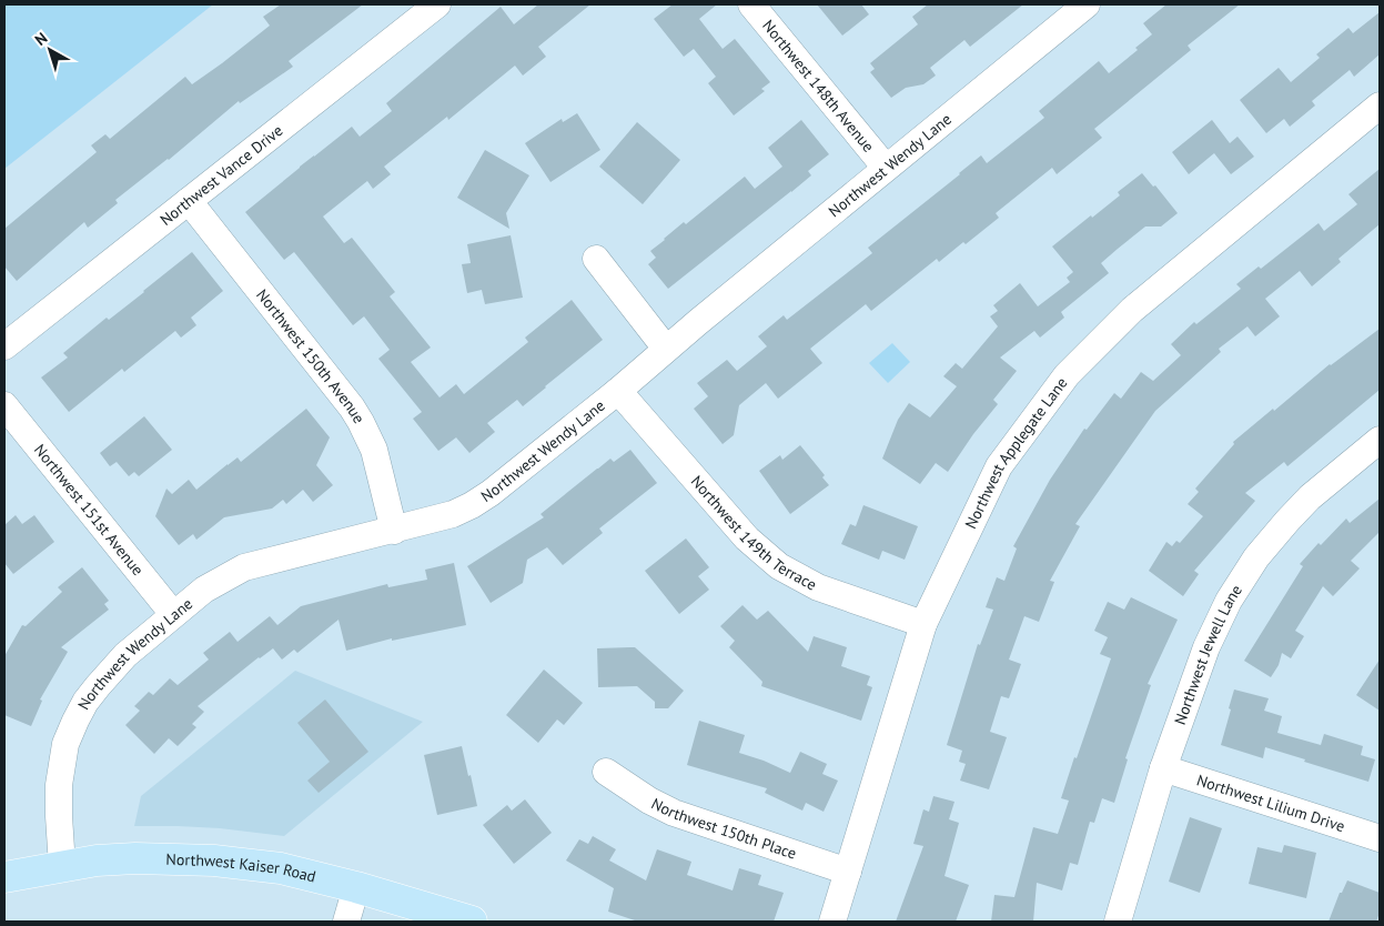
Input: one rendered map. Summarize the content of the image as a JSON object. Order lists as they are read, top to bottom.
{
  "streets": {
    "main road": ["Northwest Kaiser Road"],
    "street": [
      "Northwest 148th Avenue",
      "Northwest Wendy Lane",
      "Northwest Vance Drive",
      "Northwest 150th Avenue",
      "Northwest Applegate Lane",
      "Northwest 151st Avenue",
      "Northwest 149th Terrace",
      "Northwest Jewell Lane",
      "Northwest Lilium Drive",
      "Northwest 150th Place"
    ]
  },
  "crossings": [
    ["Northwest 148th Avenue", "Northwest Wendy Lane"],
    ["Northwest Wendy Lane", "Northwest 150th Avenue"],
    ["Northwest Wendy Lane", "Northwest 151st Avenue"],
    ["Northwest Wendy Lane", "Northwest 149th Terrace"],
    ["Northwest Wendy Lane", "Northwest Kaiser Road"],
    ["Northwest Vance Drive", "Northwest 150th Avenue"],
    ["Northwest Applegate Lane", "Northwest 149th Terrace"],
    ["Northwest Applegate Lane", "Northwest 150th Place"],
    ["Northwest Jewell Lane", "Northwest Lilium Drive"]
  ],
  "north": "top left"
}
